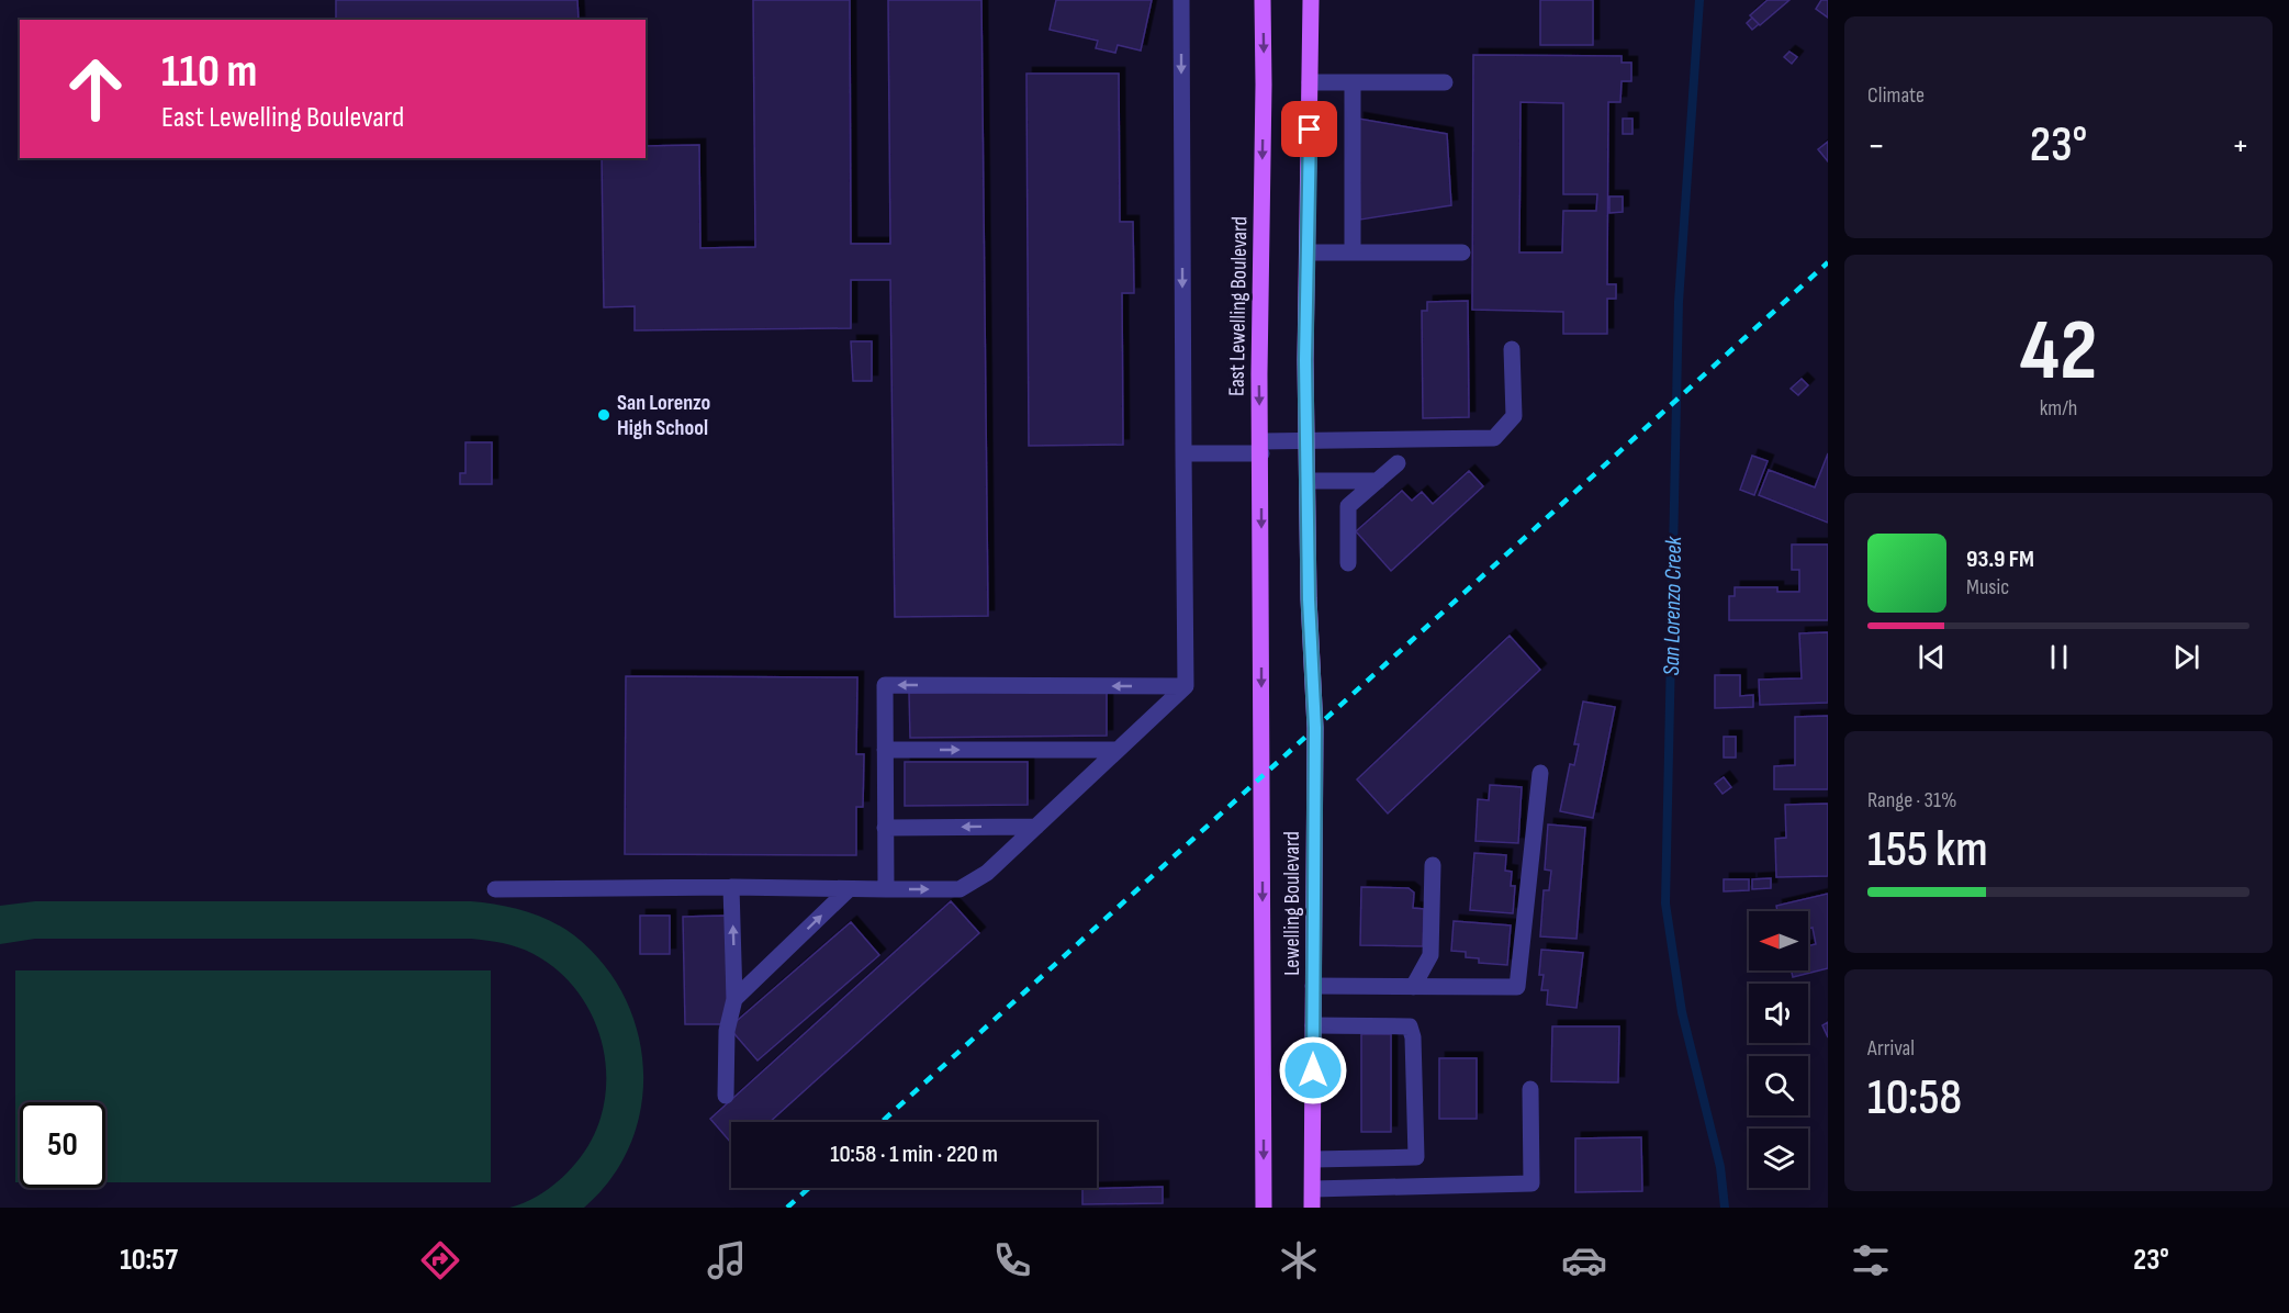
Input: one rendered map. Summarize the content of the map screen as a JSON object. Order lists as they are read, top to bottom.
{
  "streets": {
    "main road": ["East Lewelling Boulevard", "Lewelling Boulevard"]
  },
  "crossings": [
    ["East Lewelling Boulevard", "Lewelling Boulevard"]
  ],
  "water": ["San Lorenzo Creek"],
  "places": ["San Lorenzo High School"],
  "north": "left",
  "page": {
    "tile": [
      "Climate",
      ["42", "km/h"],
      ["Range · 31%", "155 km"],
      ["Arrival", "10:58"]
    ],
    "turn": ["110 m", "East Lewelling Boulevard"],
    "heat": ["−", "23°", "+"],
    "song": ["93.9 FM", "Music"],
    "limit": "50",
    "trip": "10:58 · 1 min · 220 m",
    "tabs": ["10:57", "23°"]
  }
}
